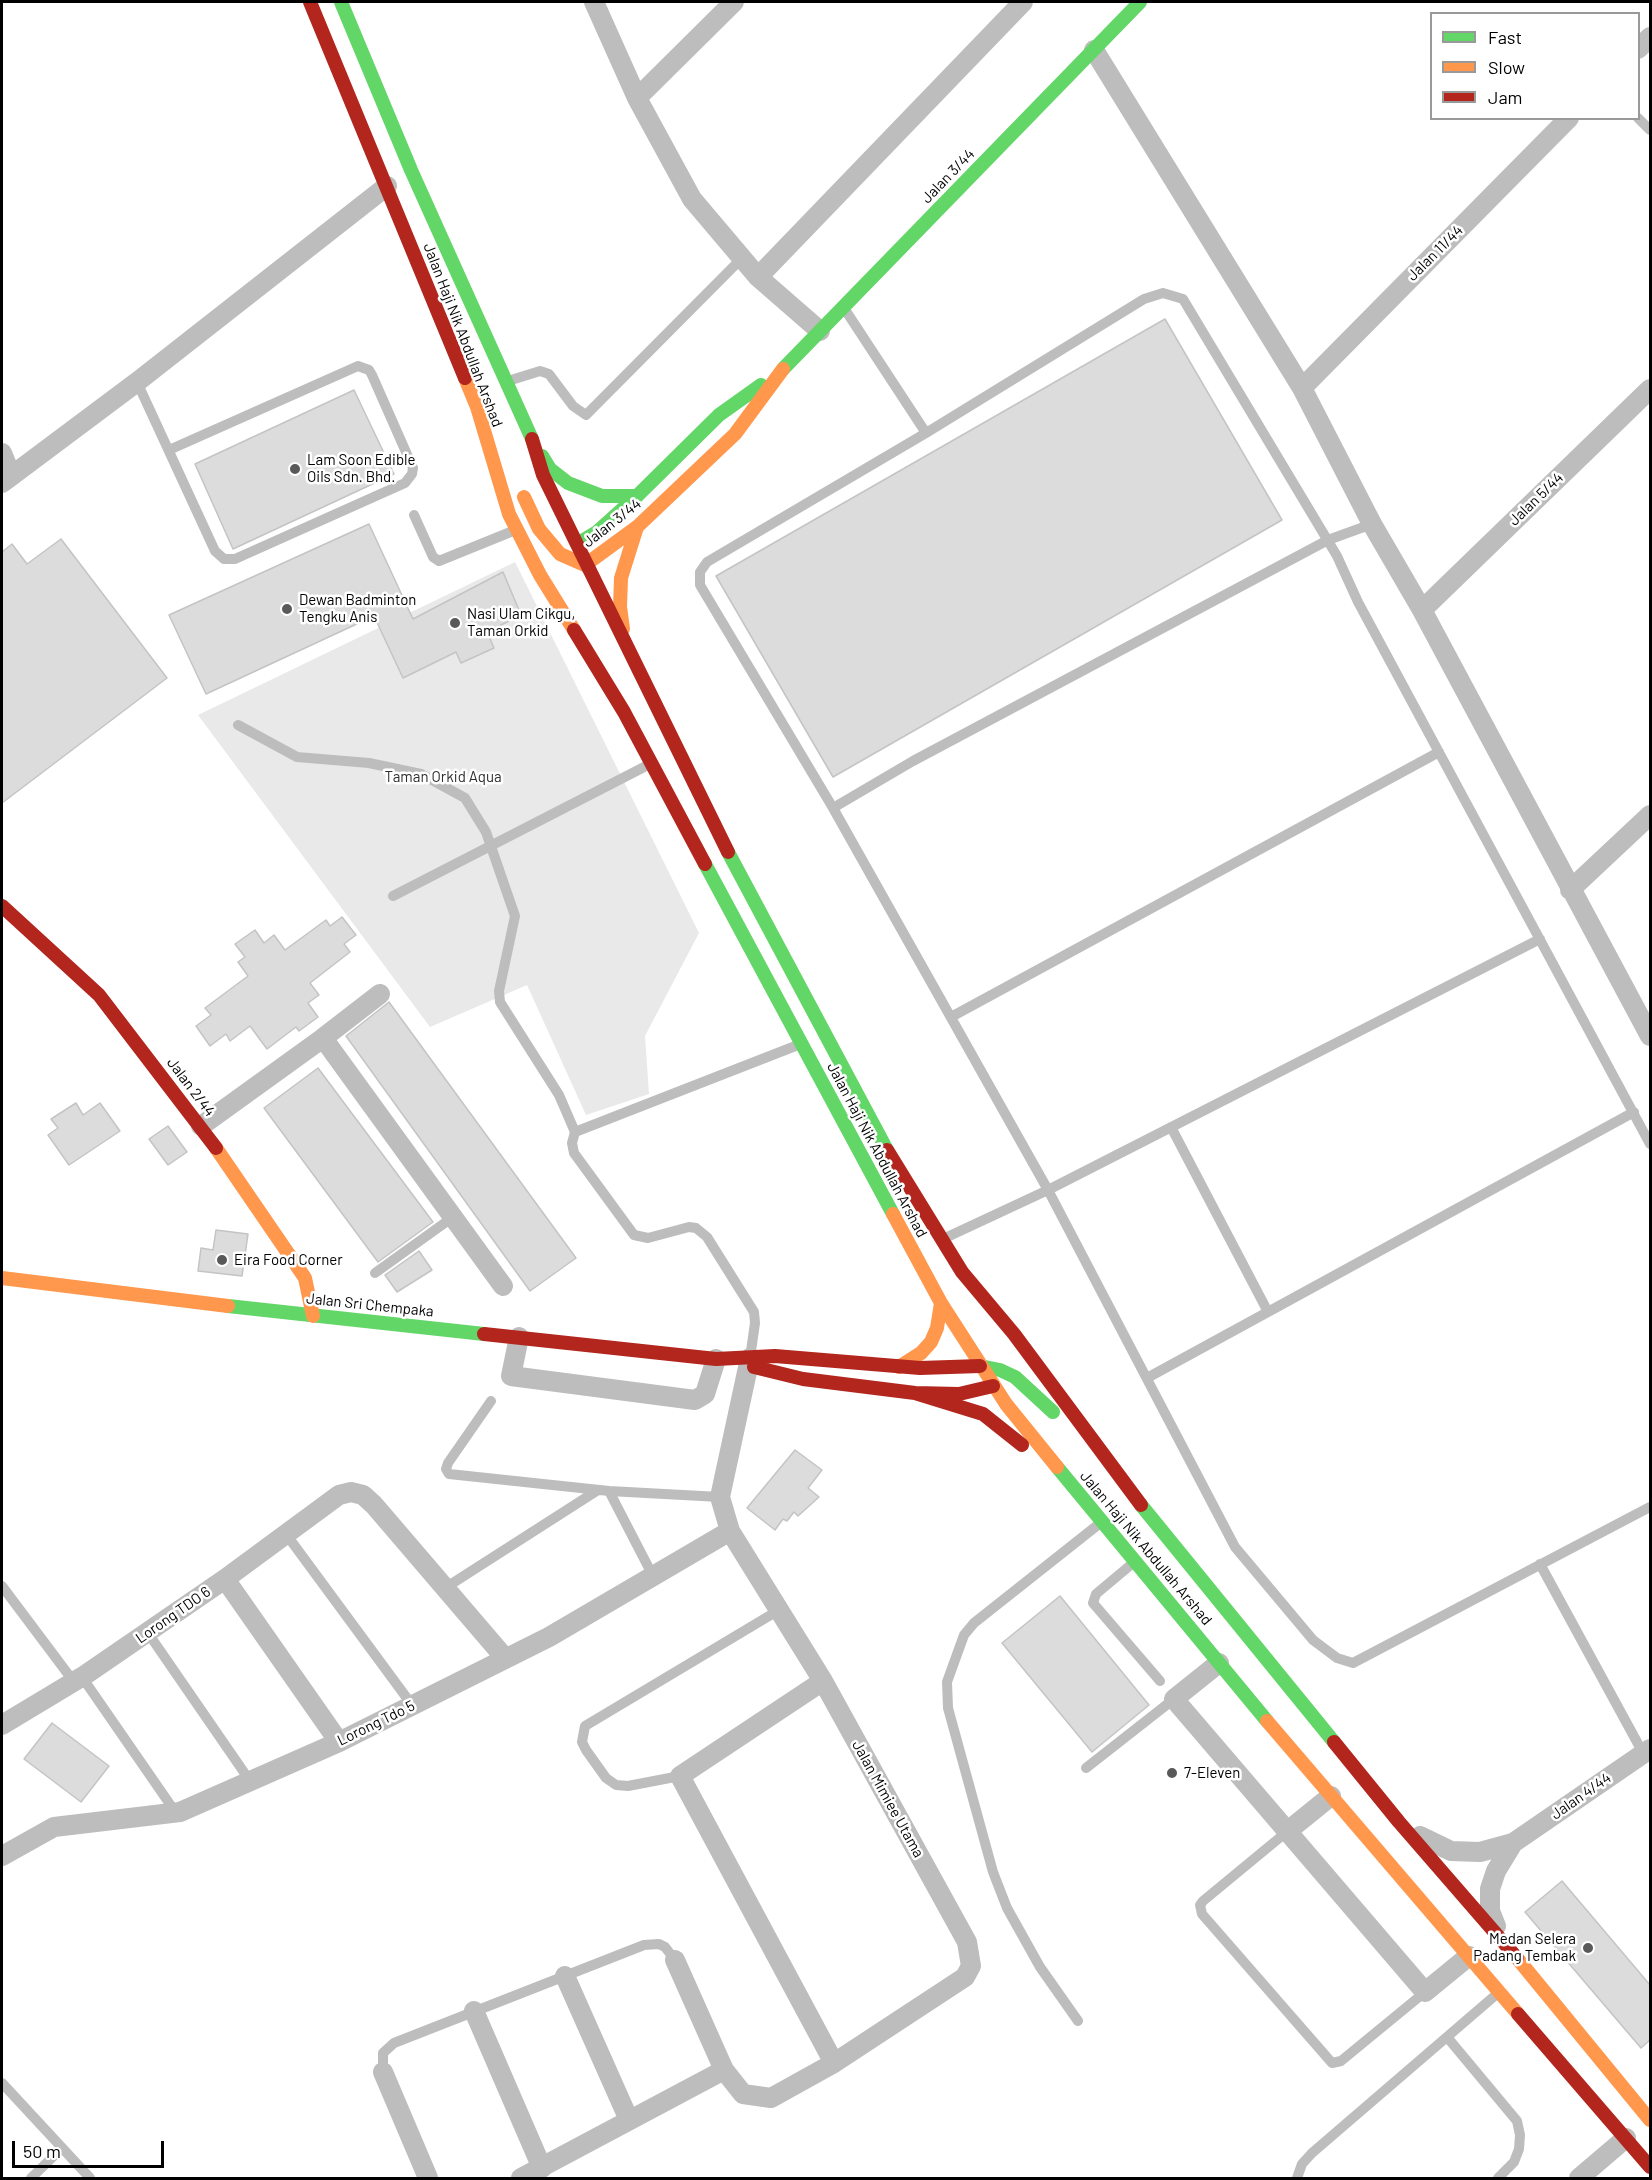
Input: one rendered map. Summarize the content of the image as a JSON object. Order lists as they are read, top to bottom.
{
  "streets": {
    "main road": [
      "Jalan 3/44",
      "Jalan Haji Nik Abdullah Arshad",
      "Jalan 2/44",
      "Jalan Sri Chempaka"
    ],
    "street": [
      "Jalan 11/44",
      "Jalan 5/44",
      "Lorong TDO 6",
      "Lorong Tdo 5",
      "Jalan 4/44",
      "Jalan Mimiee Utama"
    ]
  },
  "crossings": [
    ["Jalan 3/44", "Jalan Haji Nik Abdullah Arshad"],
    ["Jalan 2/44", "Jalan Sri Chempaka"],
    ["Jalan Sri Chempaka", "Jalan Mimiee Utama"],
    ["Lorong Tdo 5", "Jalan Mimiee Utama"]
  ],
  "parks": ["Taman Orkid Aqua"],
  "places": [
    "Lam Soon Edible Oils Sdn. Bhd.",
    "Dewan Badminton Tengku Anis",
    "Nasi Ulam Cikgu, Taman Orkid",
    "Eira Food Corner",
    "7-Eleven",
    "Medan Selera Padang Tembak"
  ],
  "legend": ["Fast", "Slow", "Jam"],
  "scale_bar": "50 m"
}
